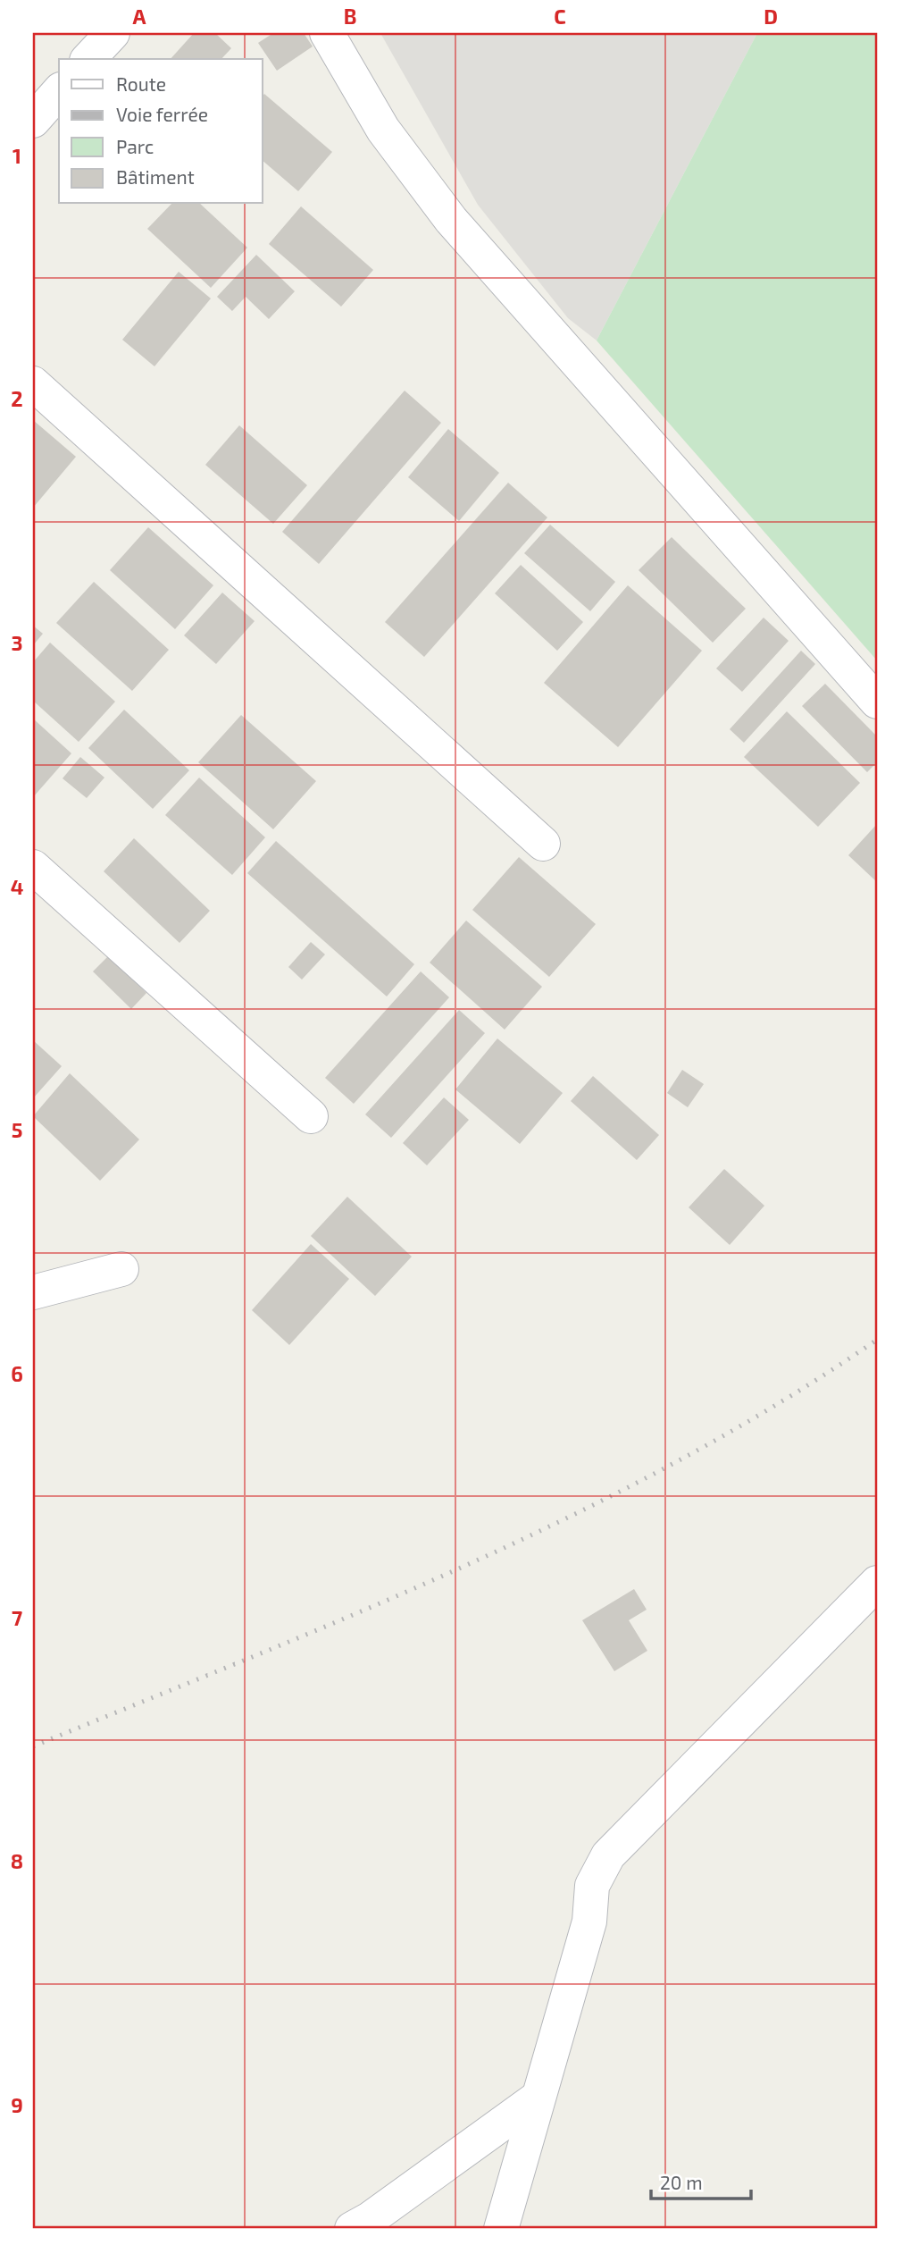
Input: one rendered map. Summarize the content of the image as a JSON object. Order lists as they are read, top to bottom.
{
  "legend": [
    "Route",
    "Voie ferrée",
    "Parc",
    "Bâtiment"
  ],
  "scale_bar": "20 m",
  "grid": {
    "columns": [
      "A",
      "B",
      "C",
      "D"
    ],
    "rows": [
      "1",
      "2",
      "3",
      "4",
      "5",
      "6",
      "7",
      "8",
      "9"
    ]
  }
}
